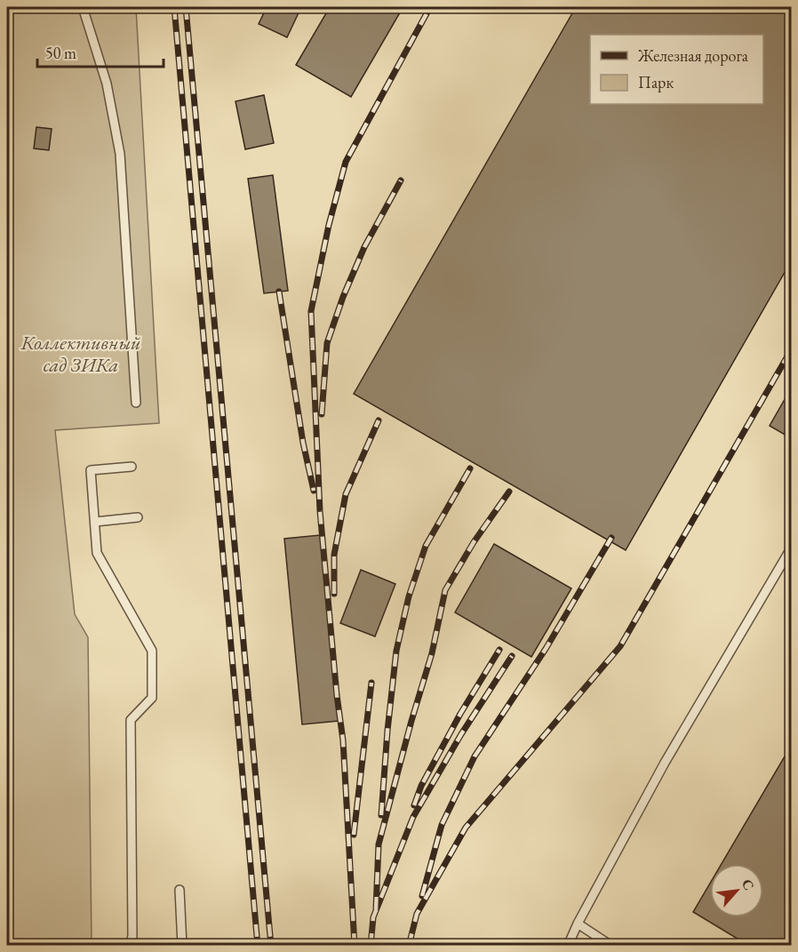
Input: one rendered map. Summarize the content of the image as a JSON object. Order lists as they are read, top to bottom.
{
  "parks": ["Коллективный сад ЗИКа"],
  "legend": ["Железная дорога", "Парк"],
  "scale_bar": "50 m",
  "north": "top right"
}
